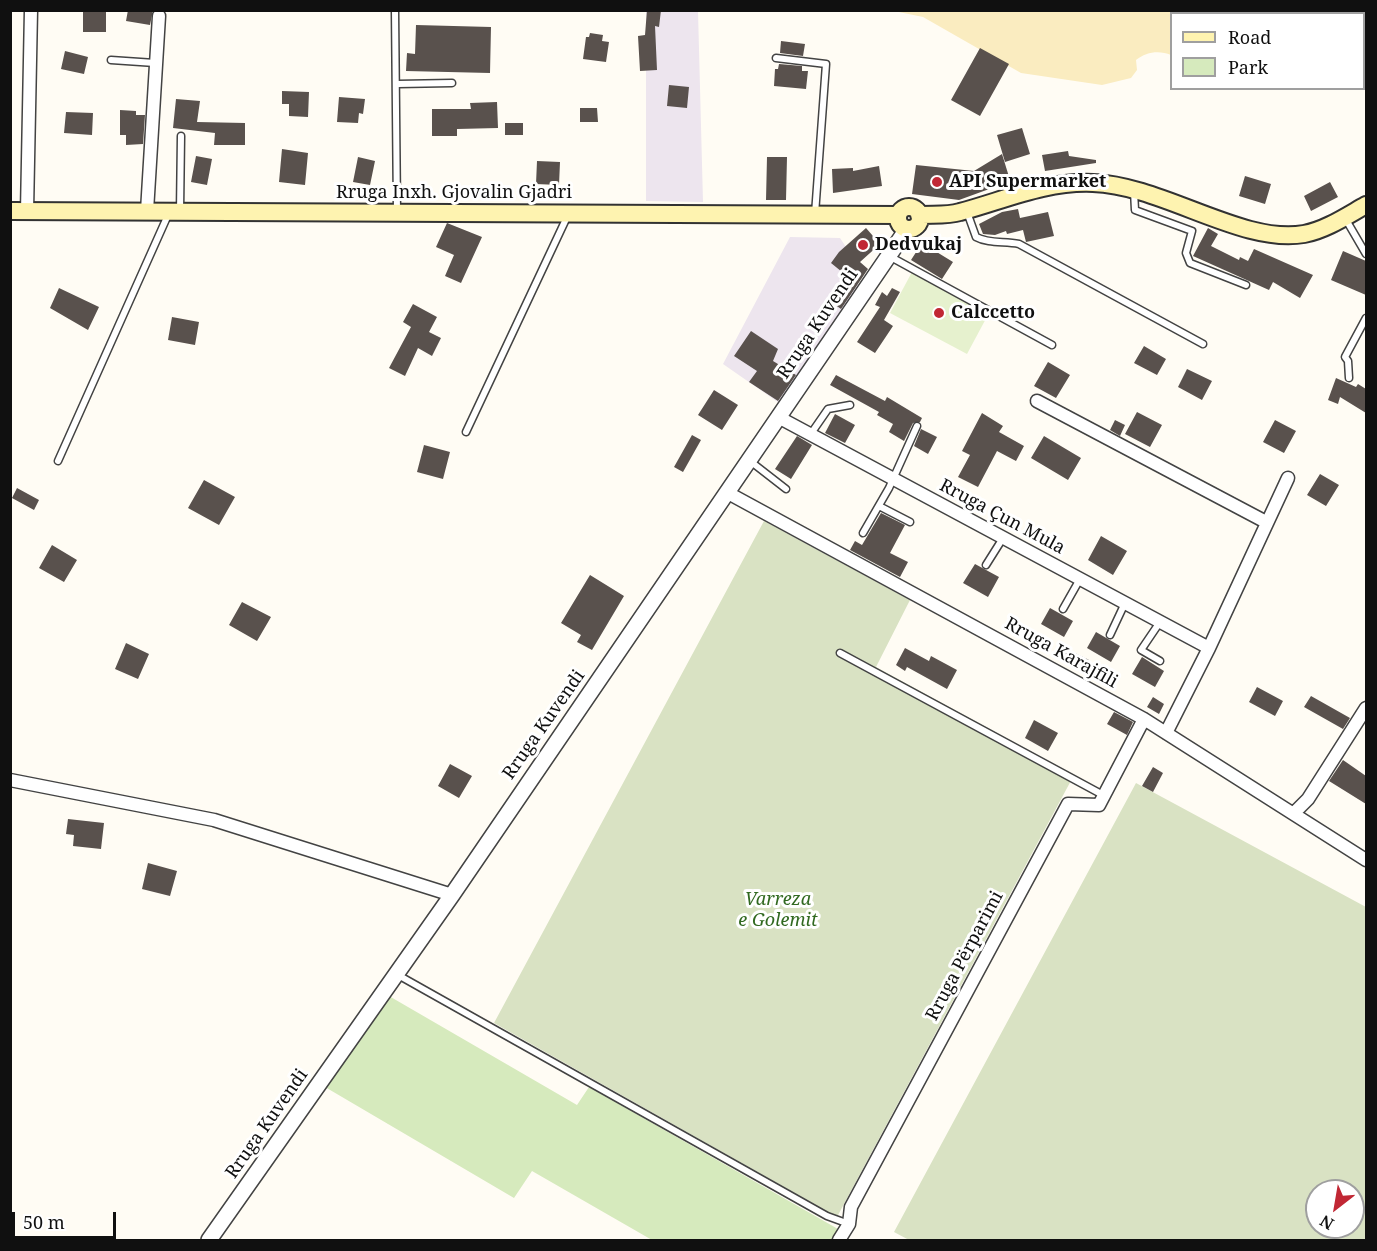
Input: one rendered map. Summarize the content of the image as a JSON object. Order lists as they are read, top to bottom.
{
  "streets": {
    "main road": ["Rruga Inxh. Gjovalin Gjadri"],
    "street": [
      "Rruga Kuvendi",
      "Rruga Çun Mula",
      "Rruga Karajfili",
      "Rruga Përparimi"
    ]
  },
  "crossings": [
    ["Rruga Inxh. Gjovalin Gjadri", "Rruga Kuvendi"],
    ["Rruga Kuvendi", "Rruga Çun Mula"],
    ["Rruga Kuvendi", "Rruga Karajfili"]
  ],
  "parks": ["Varreza e Golemit"],
  "places": ["API Supermarket", "Dedvukaj", "Calccetto"],
  "legend": ["Road", "Park"],
  "scale_bar": "50 m",
  "north": "bottom left"
}
